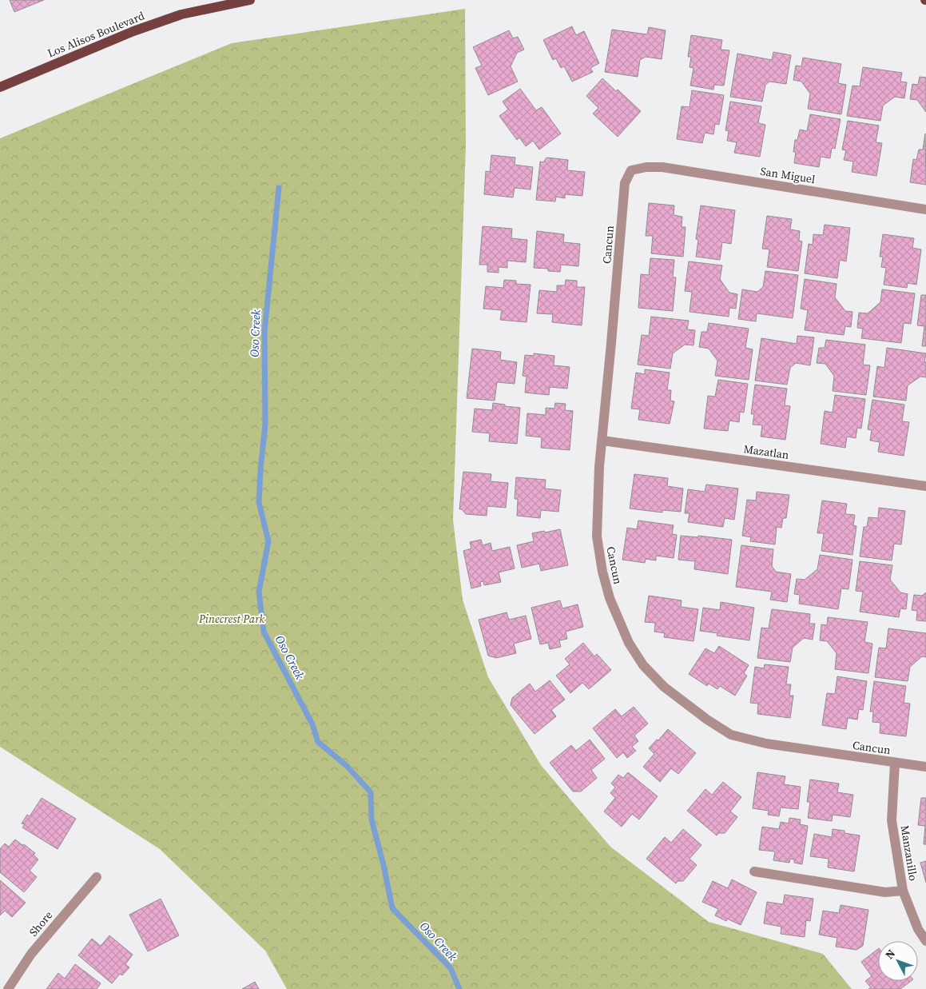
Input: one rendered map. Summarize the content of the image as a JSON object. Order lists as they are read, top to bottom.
{
  "streets": {
    "main road": ["Los Alisos Boulevard"],
    "street": [
      "San Miguel",
      "Cancun",
      "Mazatlan",
      "Manzanillo",
      "Shore"
    ]
  },
  "crossings": [
    ["San Miguel", "Cancun"],
    ["Cancun", "Mazatlan"],
    ["Cancun", "Manzanillo"]
  ],
  "water": ["Oso Creek"],
  "parks": ["Pinecrest Park"],
  "north": "top left"
}
